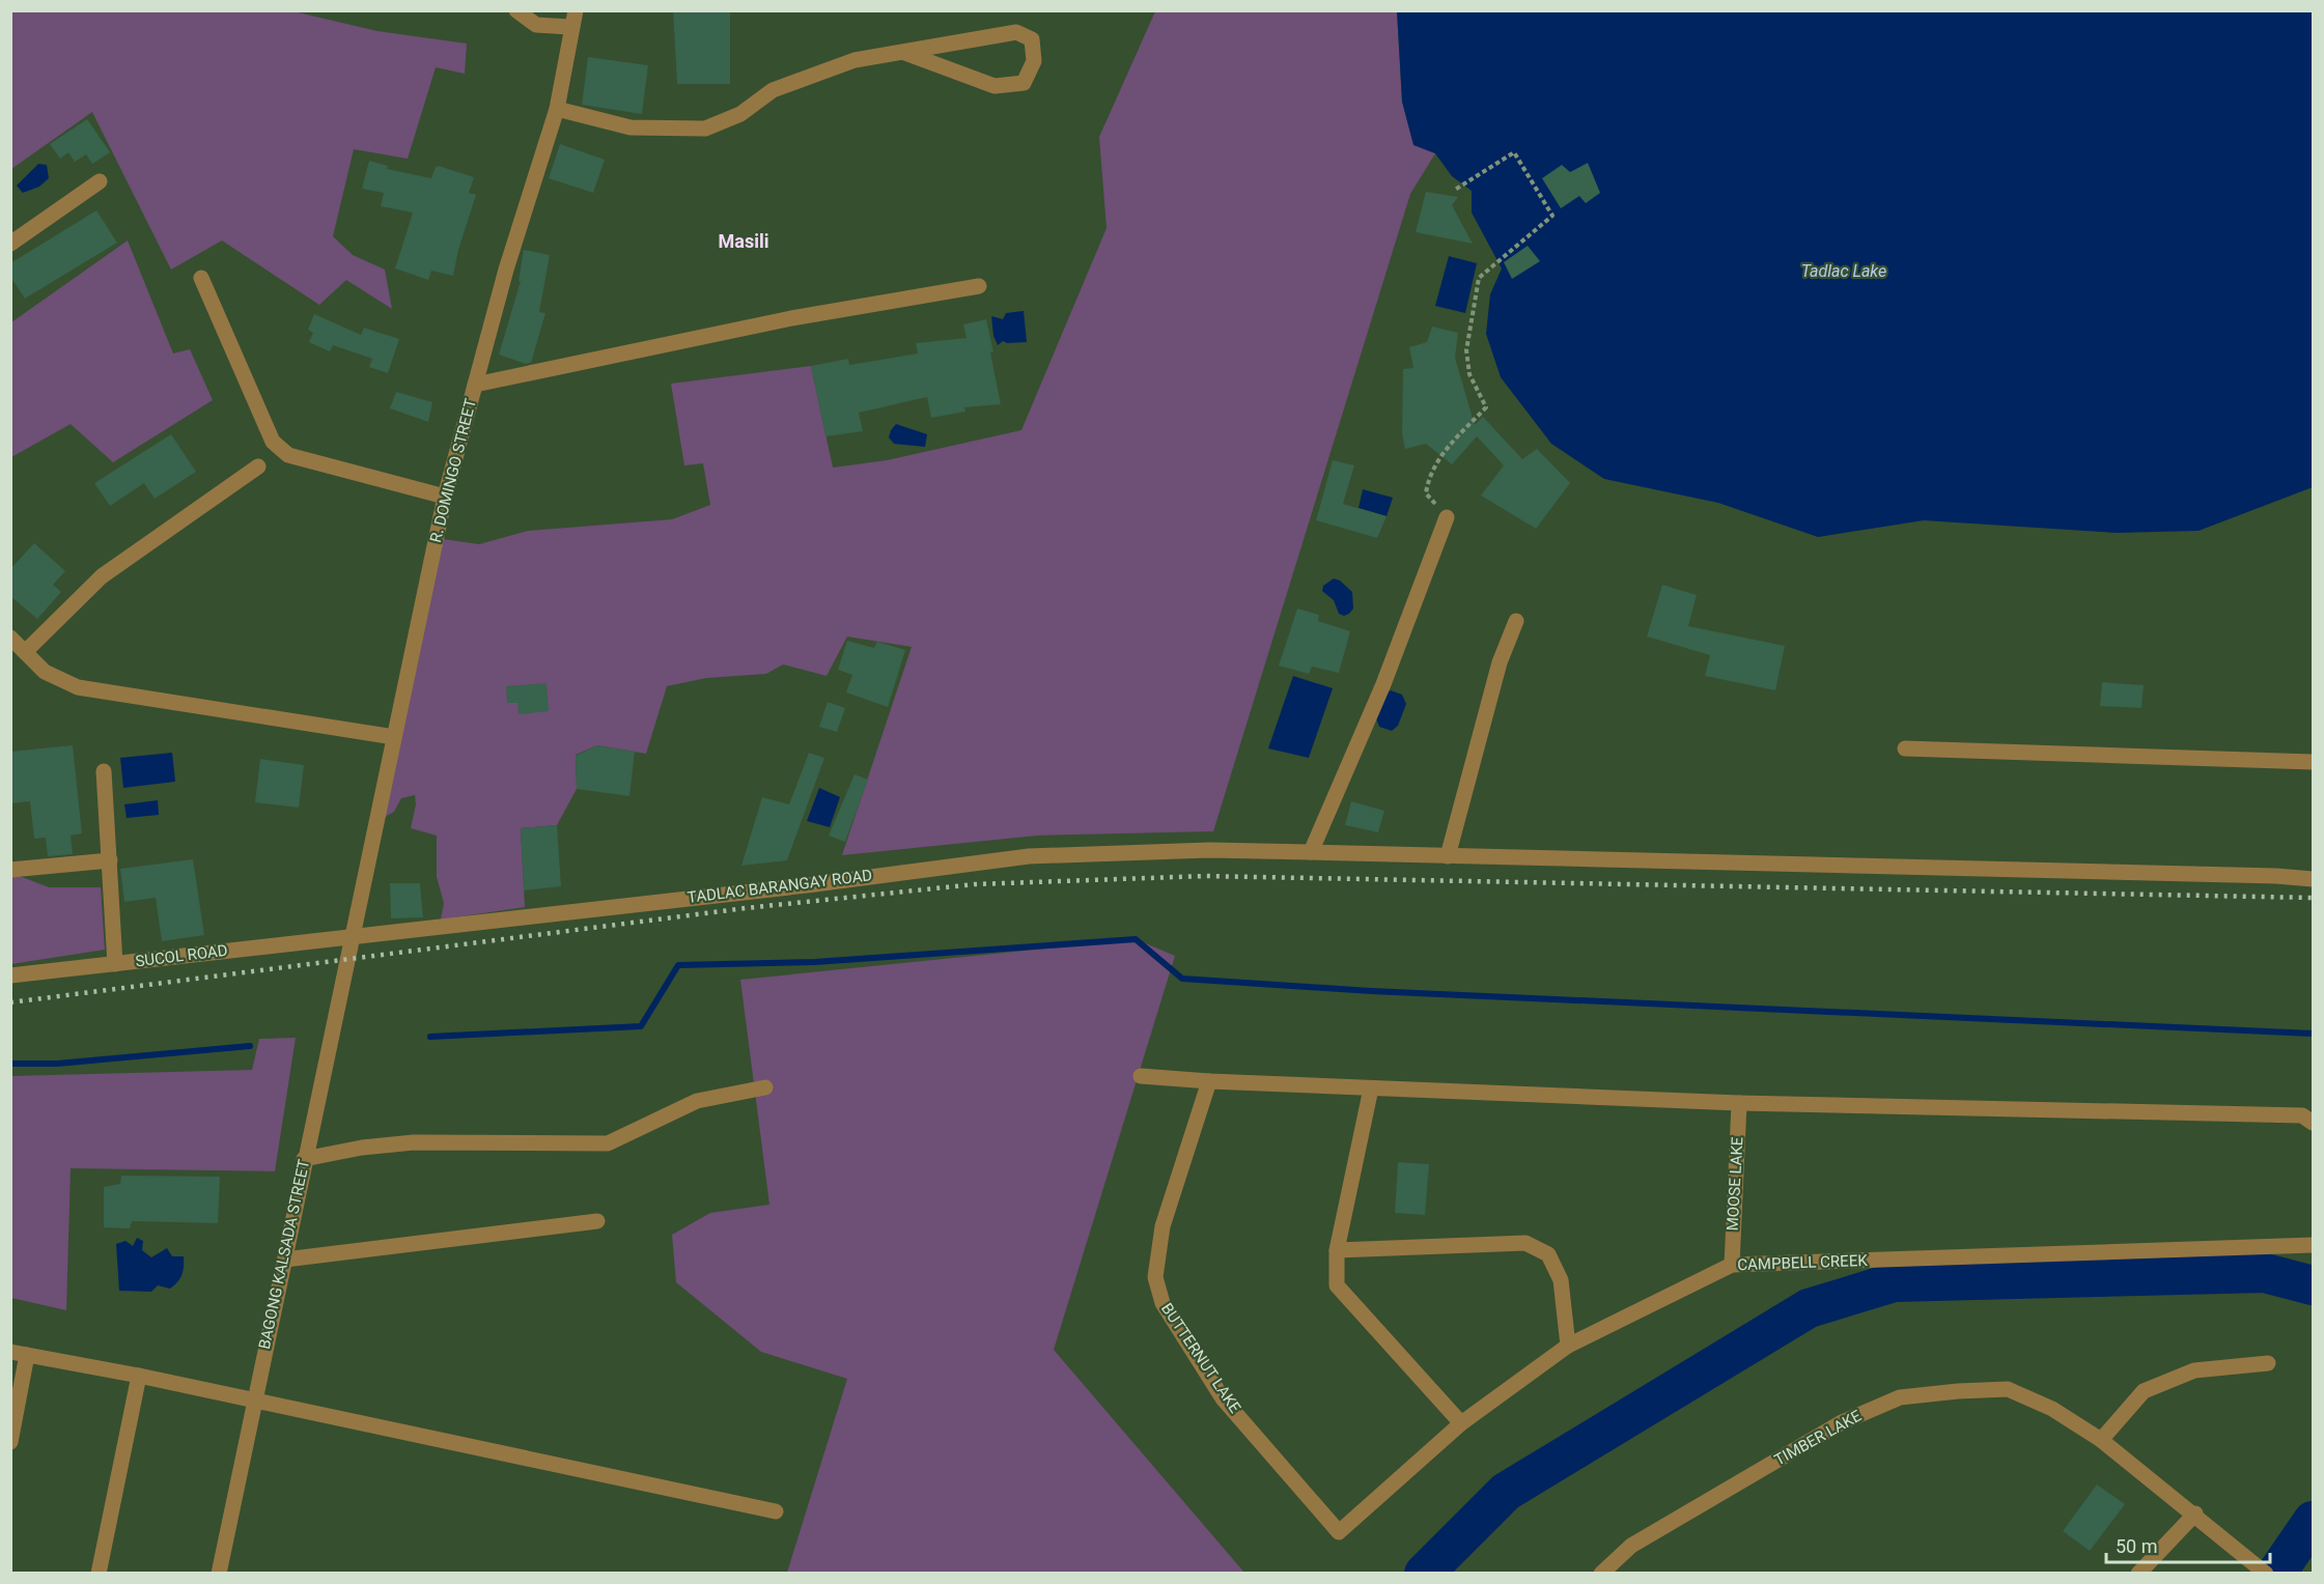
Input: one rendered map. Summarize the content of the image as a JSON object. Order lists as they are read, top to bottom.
{
  "streets": {
    "street": [
      "R. DOMINGO STREET",
      "TADLAC BARANGAY ROAD",
      "SUCOL ROAD",
      "MOOSE LAKE",
      "BAGONG KALSADA STREET",
      "CAMPBELL CREEK",
      "BUTTERNUT LAKE",
      "TIMBER LAKE"
    ]
  },
  "crossings": [
    ["R. DOMINGO STREET", "TADLAC BARANGAY ROAD"],
    ["R. DOMINGO STREET", "SUCOL ROAD"],
    ["R. DOMINGO STREET", "BAGONG KALSADA STREET"],
    ["TADLAC BARANGAY ROAD", "SUCOL ROAD"],
    ["TADLAC BARANGAY ROAD", "BAGONG KALSADA STREET"],
    ["SUCOL ROAD", "BAGONG KALSADA STREET"],
    ["MOOSE LAKE", "CAMPBELL CREEK"],
    ["CAMPBELL CREEK", "BUTTERNUT LAKE"]
  ],
  "districts": ["Masili"],
  "water": ["Tadlac Lake"],
  "scale_bar": "50 m"
}
